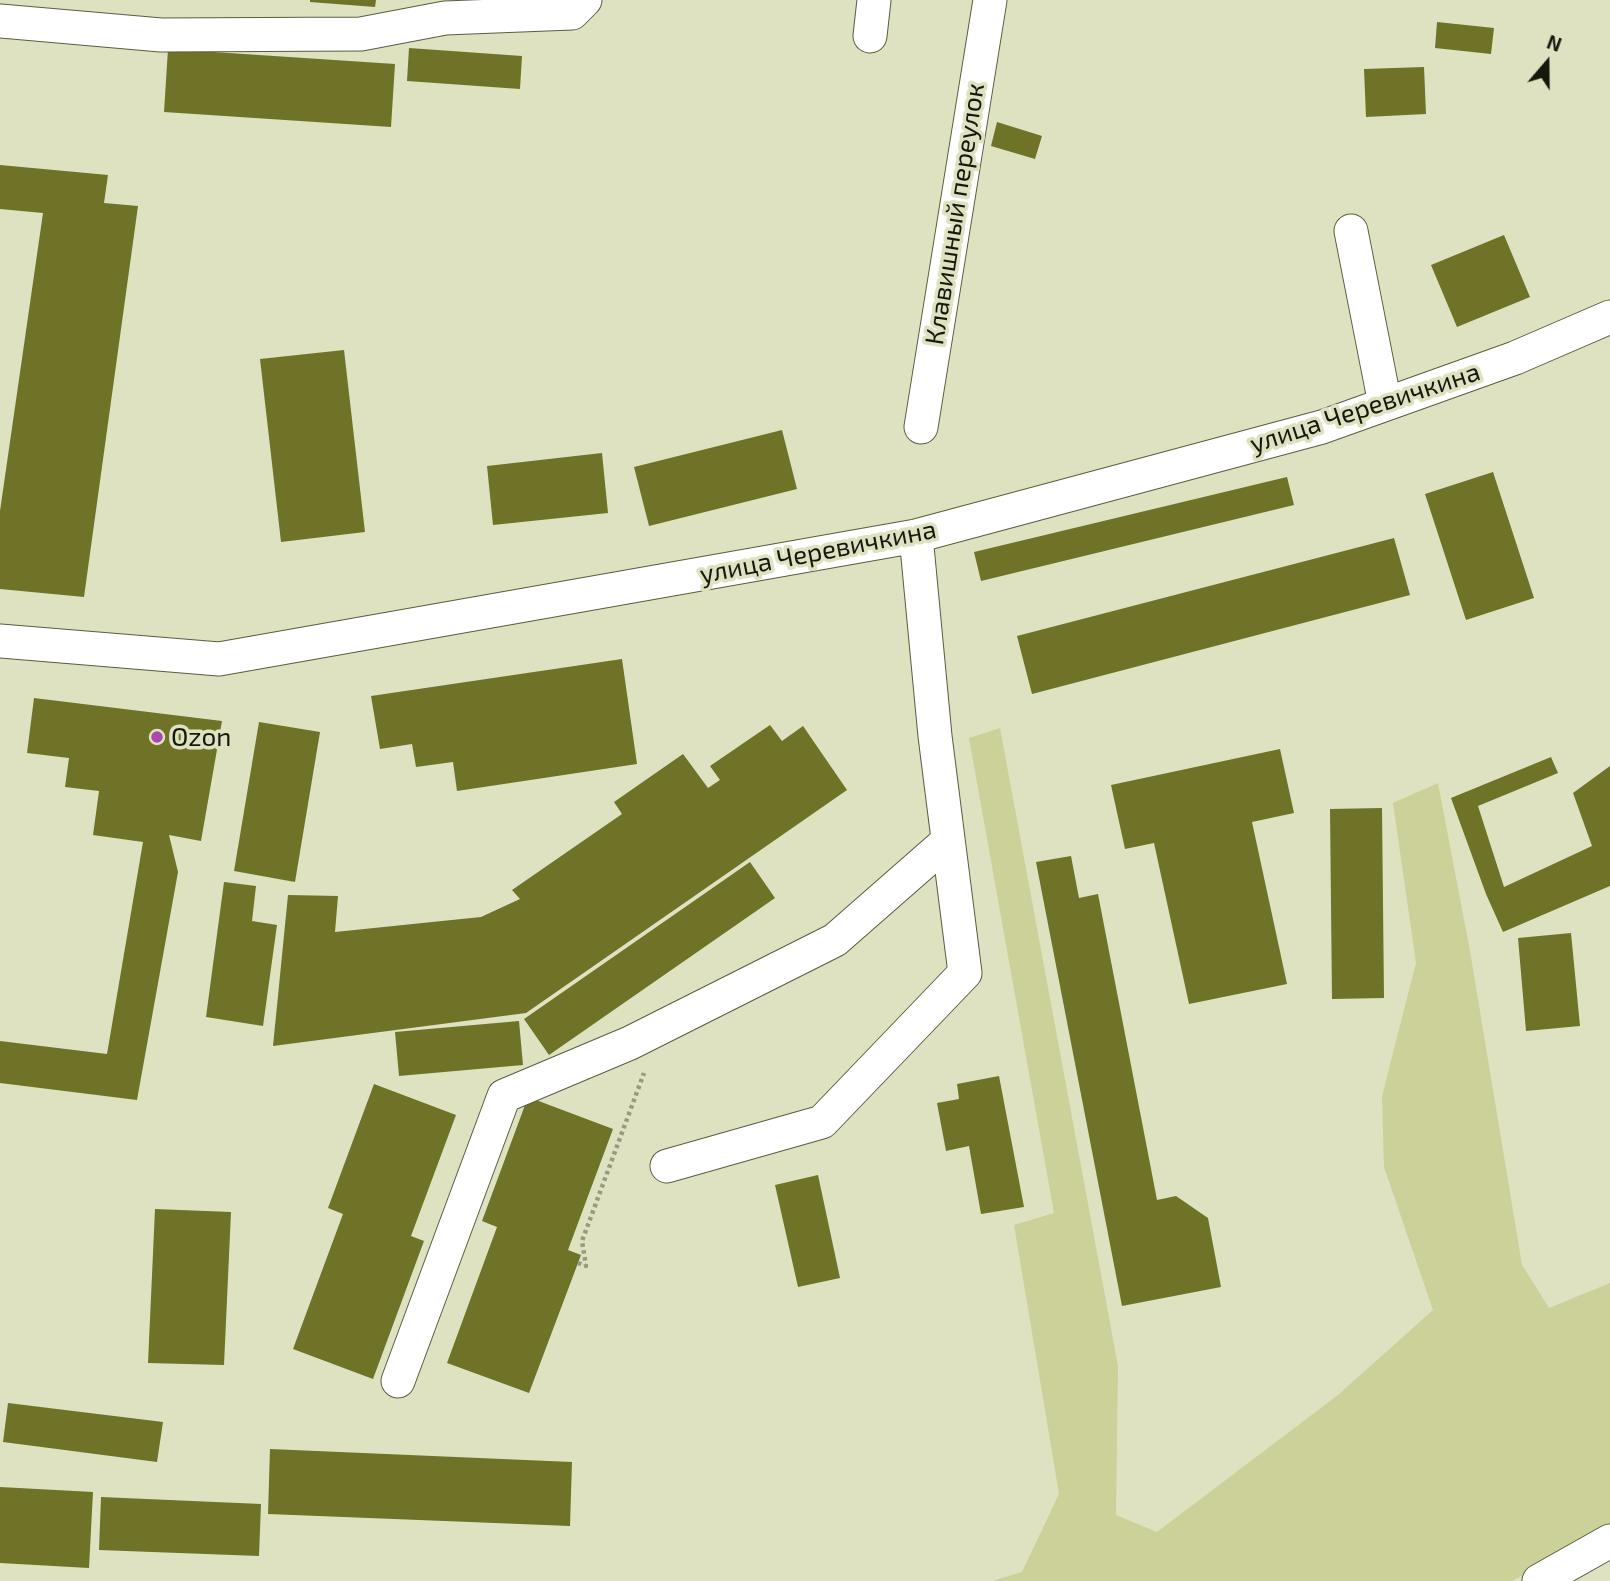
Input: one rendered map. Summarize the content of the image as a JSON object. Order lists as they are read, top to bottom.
{
  "streets": {
    "street": ["Клавишный переулок", "улица Черевичкина"]
  },
  "places": ["Ozon"],
  "north": "top"
}
